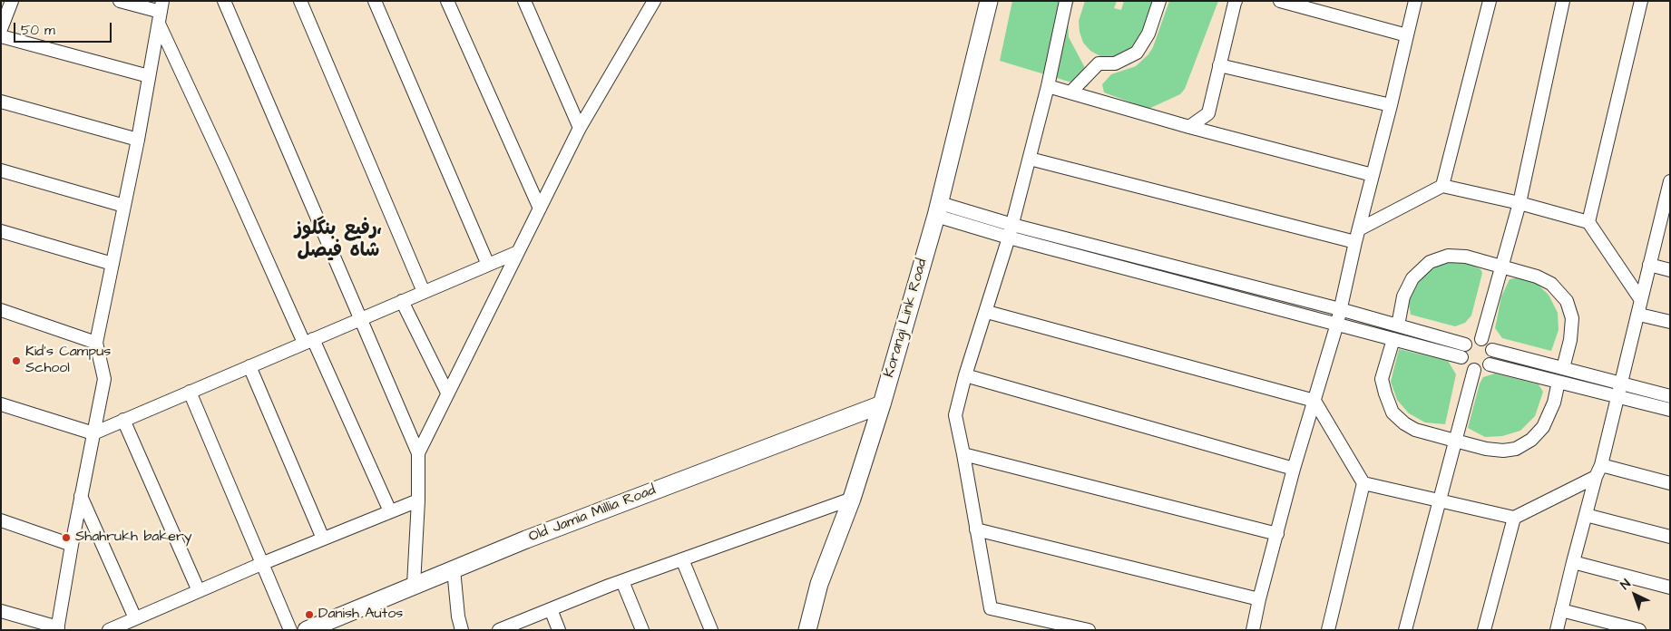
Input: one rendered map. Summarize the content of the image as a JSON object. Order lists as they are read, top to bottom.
{
  "streets": {
    "main road": ["Korangi Link Road", "Old Jamia Millia Road"]
  },
  "crossings": [
    ["Korangi Link Road", "Old Jamia Millia Road"]
  ],
  "districts": ["رفیع بنگلوز، شاہ فیصل"],
  "places": ["Kid's Campus School", "Shahrukh bakery", "Danish Autos"],
  "scale_bar": "50 m",
  "north": "top left"
}
